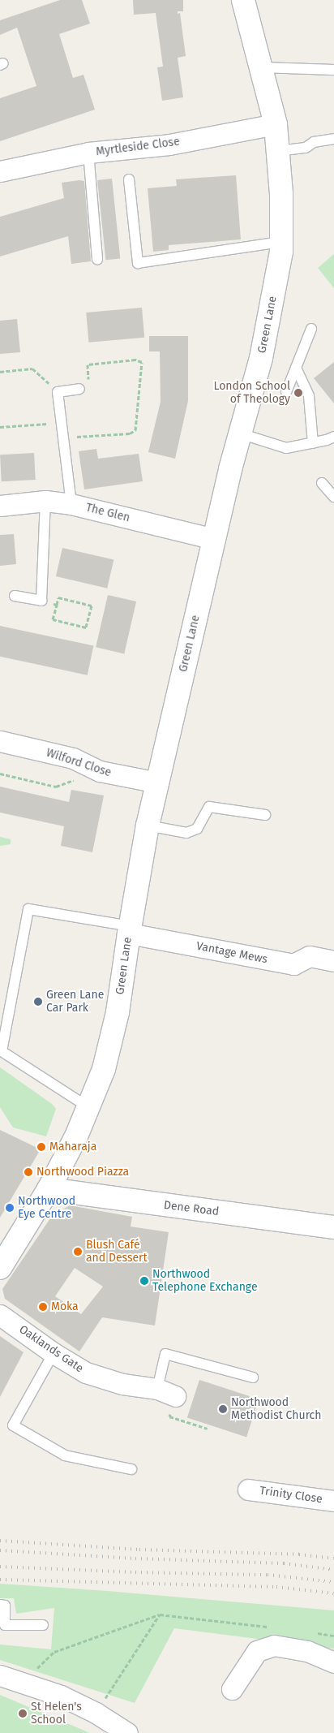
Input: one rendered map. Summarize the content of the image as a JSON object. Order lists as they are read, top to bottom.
{
  "streets": {
    "main road": ["Green Lane", "Dene Road"],
    "street": [
      "Myrtleside Close",
      "The Glen",
      "Wilford Close",
      "Vantage Mews",
      "Oaklands Gate",
      "Trinity Close"
    ]
  },
  "crossings": [
    ["Myrtleside Close", "Green Lane"],
    ["Green Lane", "The Glen"],
    ["Green Lane", "Wilford Close"],
    ["Green Lane", "Vantage Mews"],
    ["Green Lane", "Dene Road"]
  ],
  "places": [
    "London School of Theology",
    "Green Lane Car Park",
    "Maharaja",
    "Northwood Piazza",
    "Northwood Eye Centre",
    "Blush Café and Dessert",
    "Northwood Telephone Exchange",
    "Moka",
    "Northwood Methodist Church",
    "St Helen's School"
  ]
}
